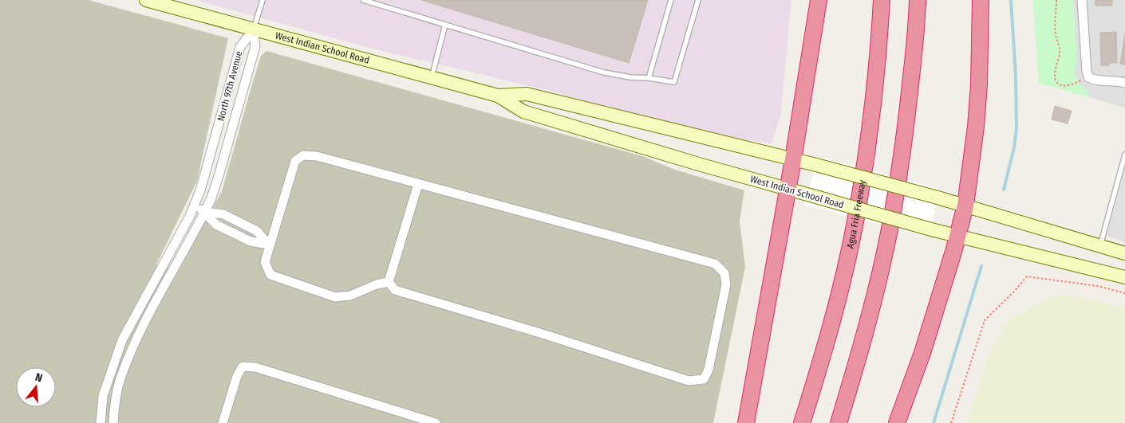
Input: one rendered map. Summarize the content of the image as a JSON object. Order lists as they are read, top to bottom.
{
  "streets": {
    "highway": ["Agua Fria Freeway"],
    "main road": ["West Indian School Road"],
    "street": ["North 97th Avenue"]
  },
  "crossings": [
    ["West Indian School Road", "North 97th Avenue"]
  ],
  "north": "top"
}
